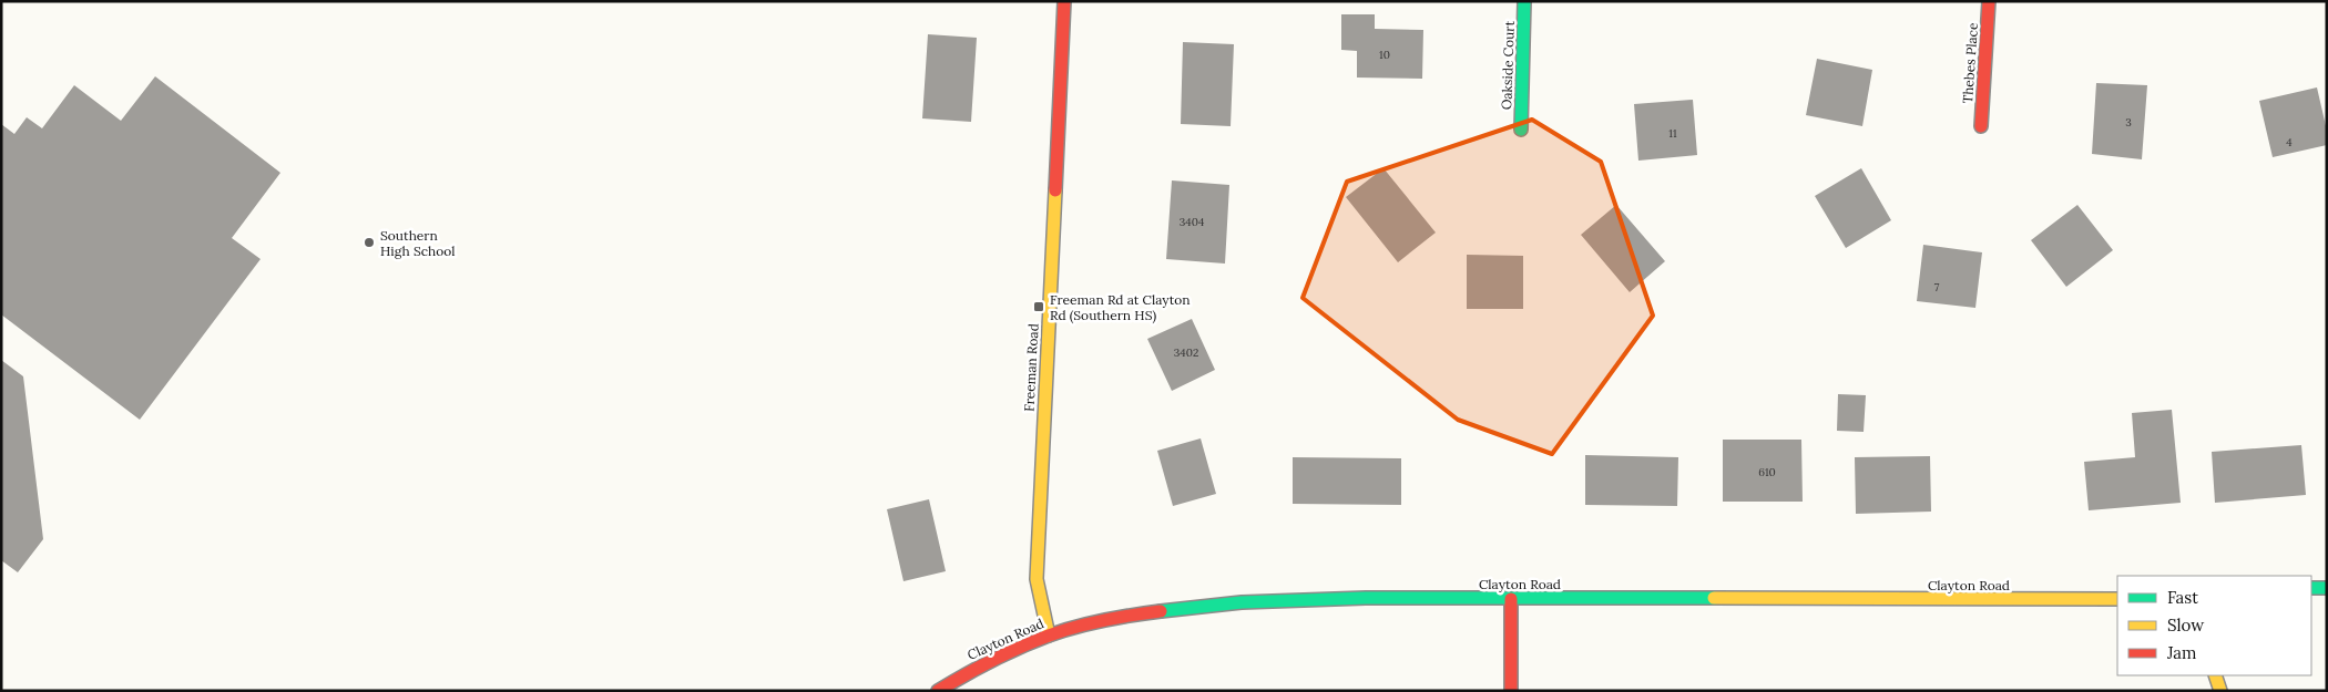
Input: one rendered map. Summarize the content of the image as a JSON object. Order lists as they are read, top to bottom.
{
  "streets": {
    "street": [
      "Thebes Place",
      "Oakside Court",
      "Freeman Road",
      "Clayton Road"
    ]
  },
  "crossings": [
    ["Freeman Road", "Clayton Road"]
  ],
  "places": {
    "other": ["Southern High School"],
    "transit": ["Freeman Rd at Clayton Rd (Southern HS)"]
  },
  "house_numbers": [
    "10",
    "3",
    "11",
    "4",
    "3404",
    "7",
    "3402",
    "610"
  ],
  "legend": ["Fast", "Slow", "Jam"]
}
